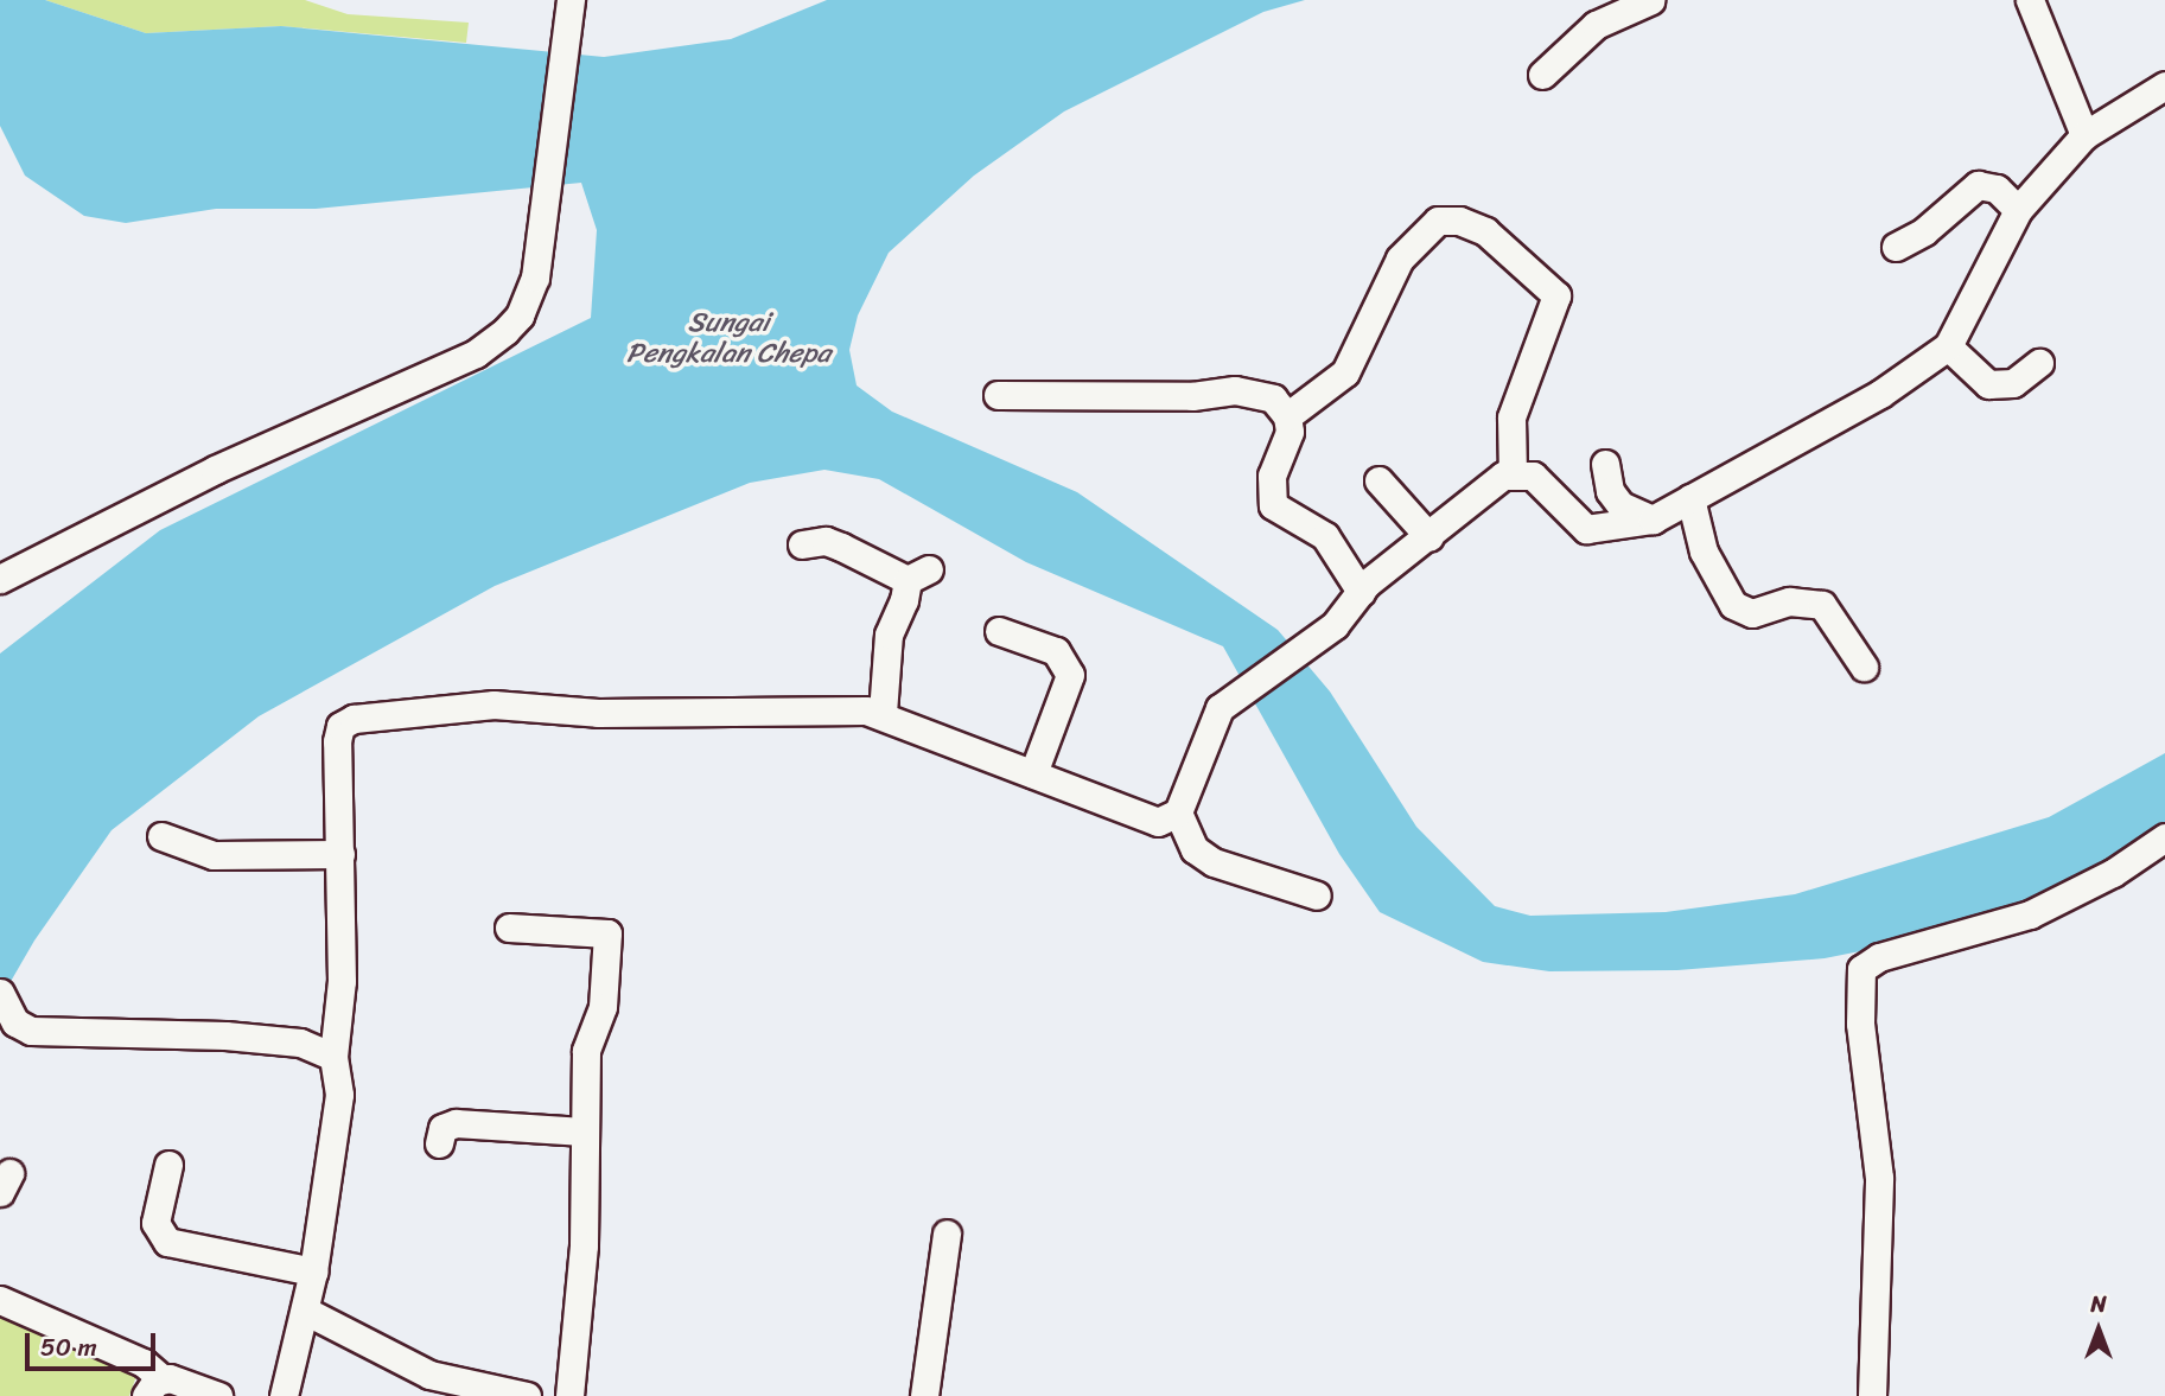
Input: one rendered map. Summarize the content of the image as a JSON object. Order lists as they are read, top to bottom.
{
  "water": ["Sungai Pengkalan Chepa"],
  "scale_bar": "50 m",
  "north": "top"
}
